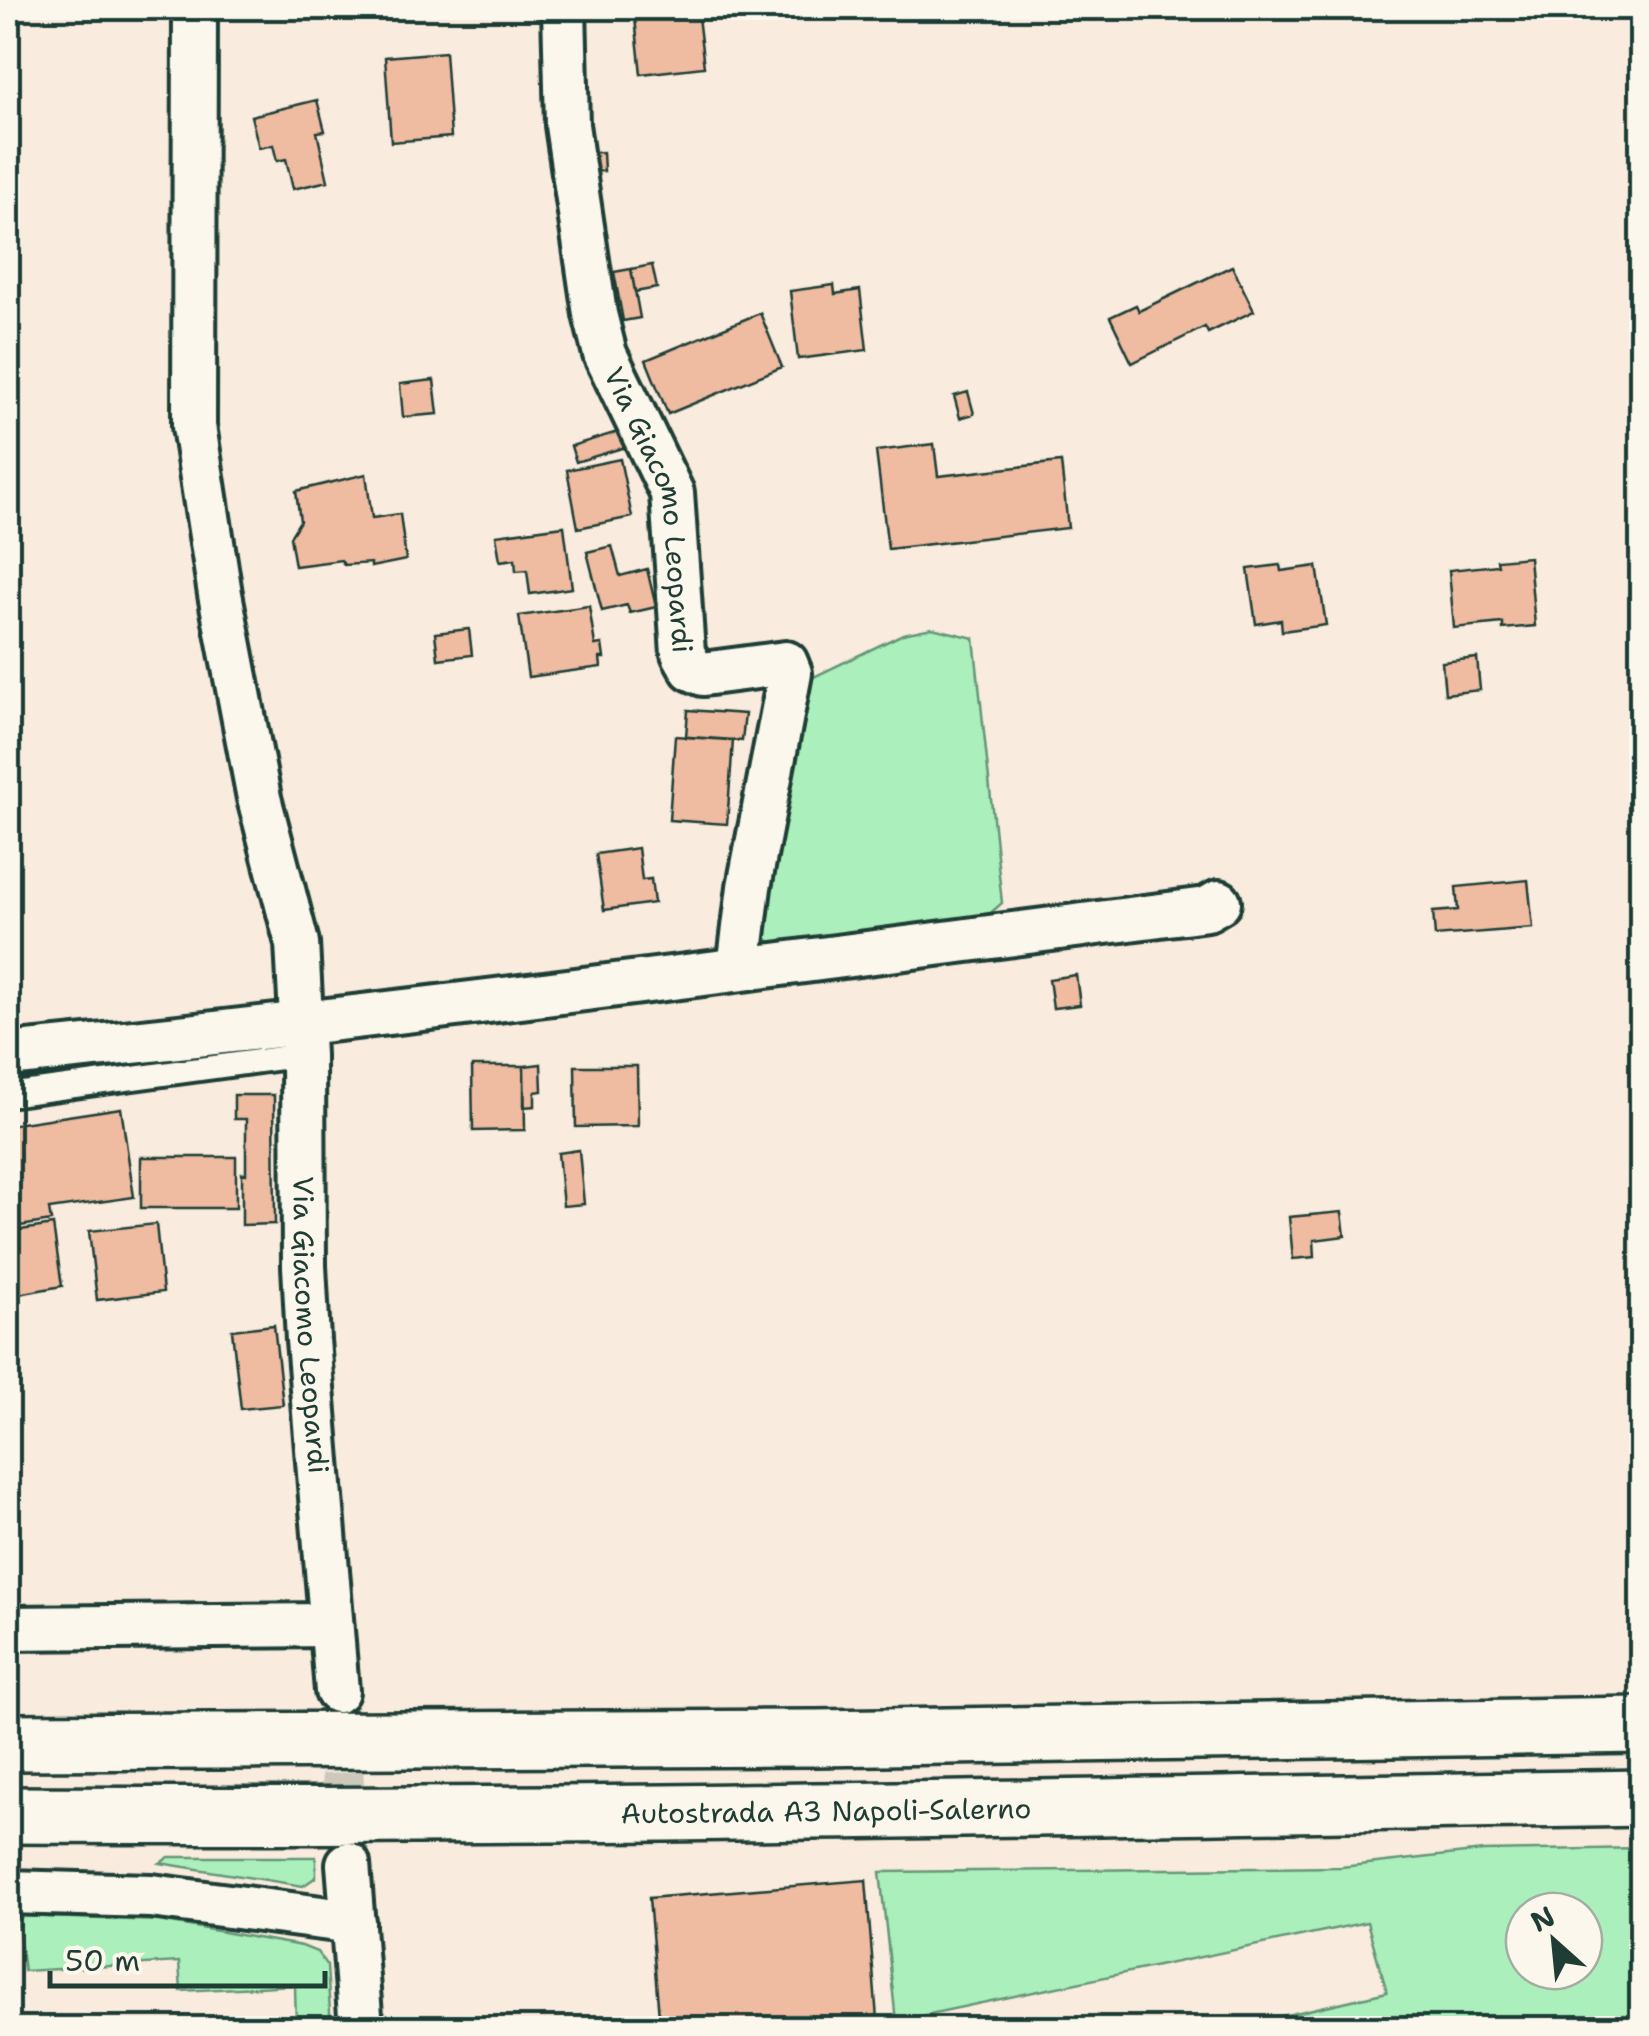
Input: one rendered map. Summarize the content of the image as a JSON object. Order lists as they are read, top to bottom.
{
  "streets": {
    "highway": ["Autostrada A3 Napoli-Salerno"],
    "street": ["Via Giacomo Leopardi"]
  },
  "scale_bar": "50 m",
  "north": "top left"
}
